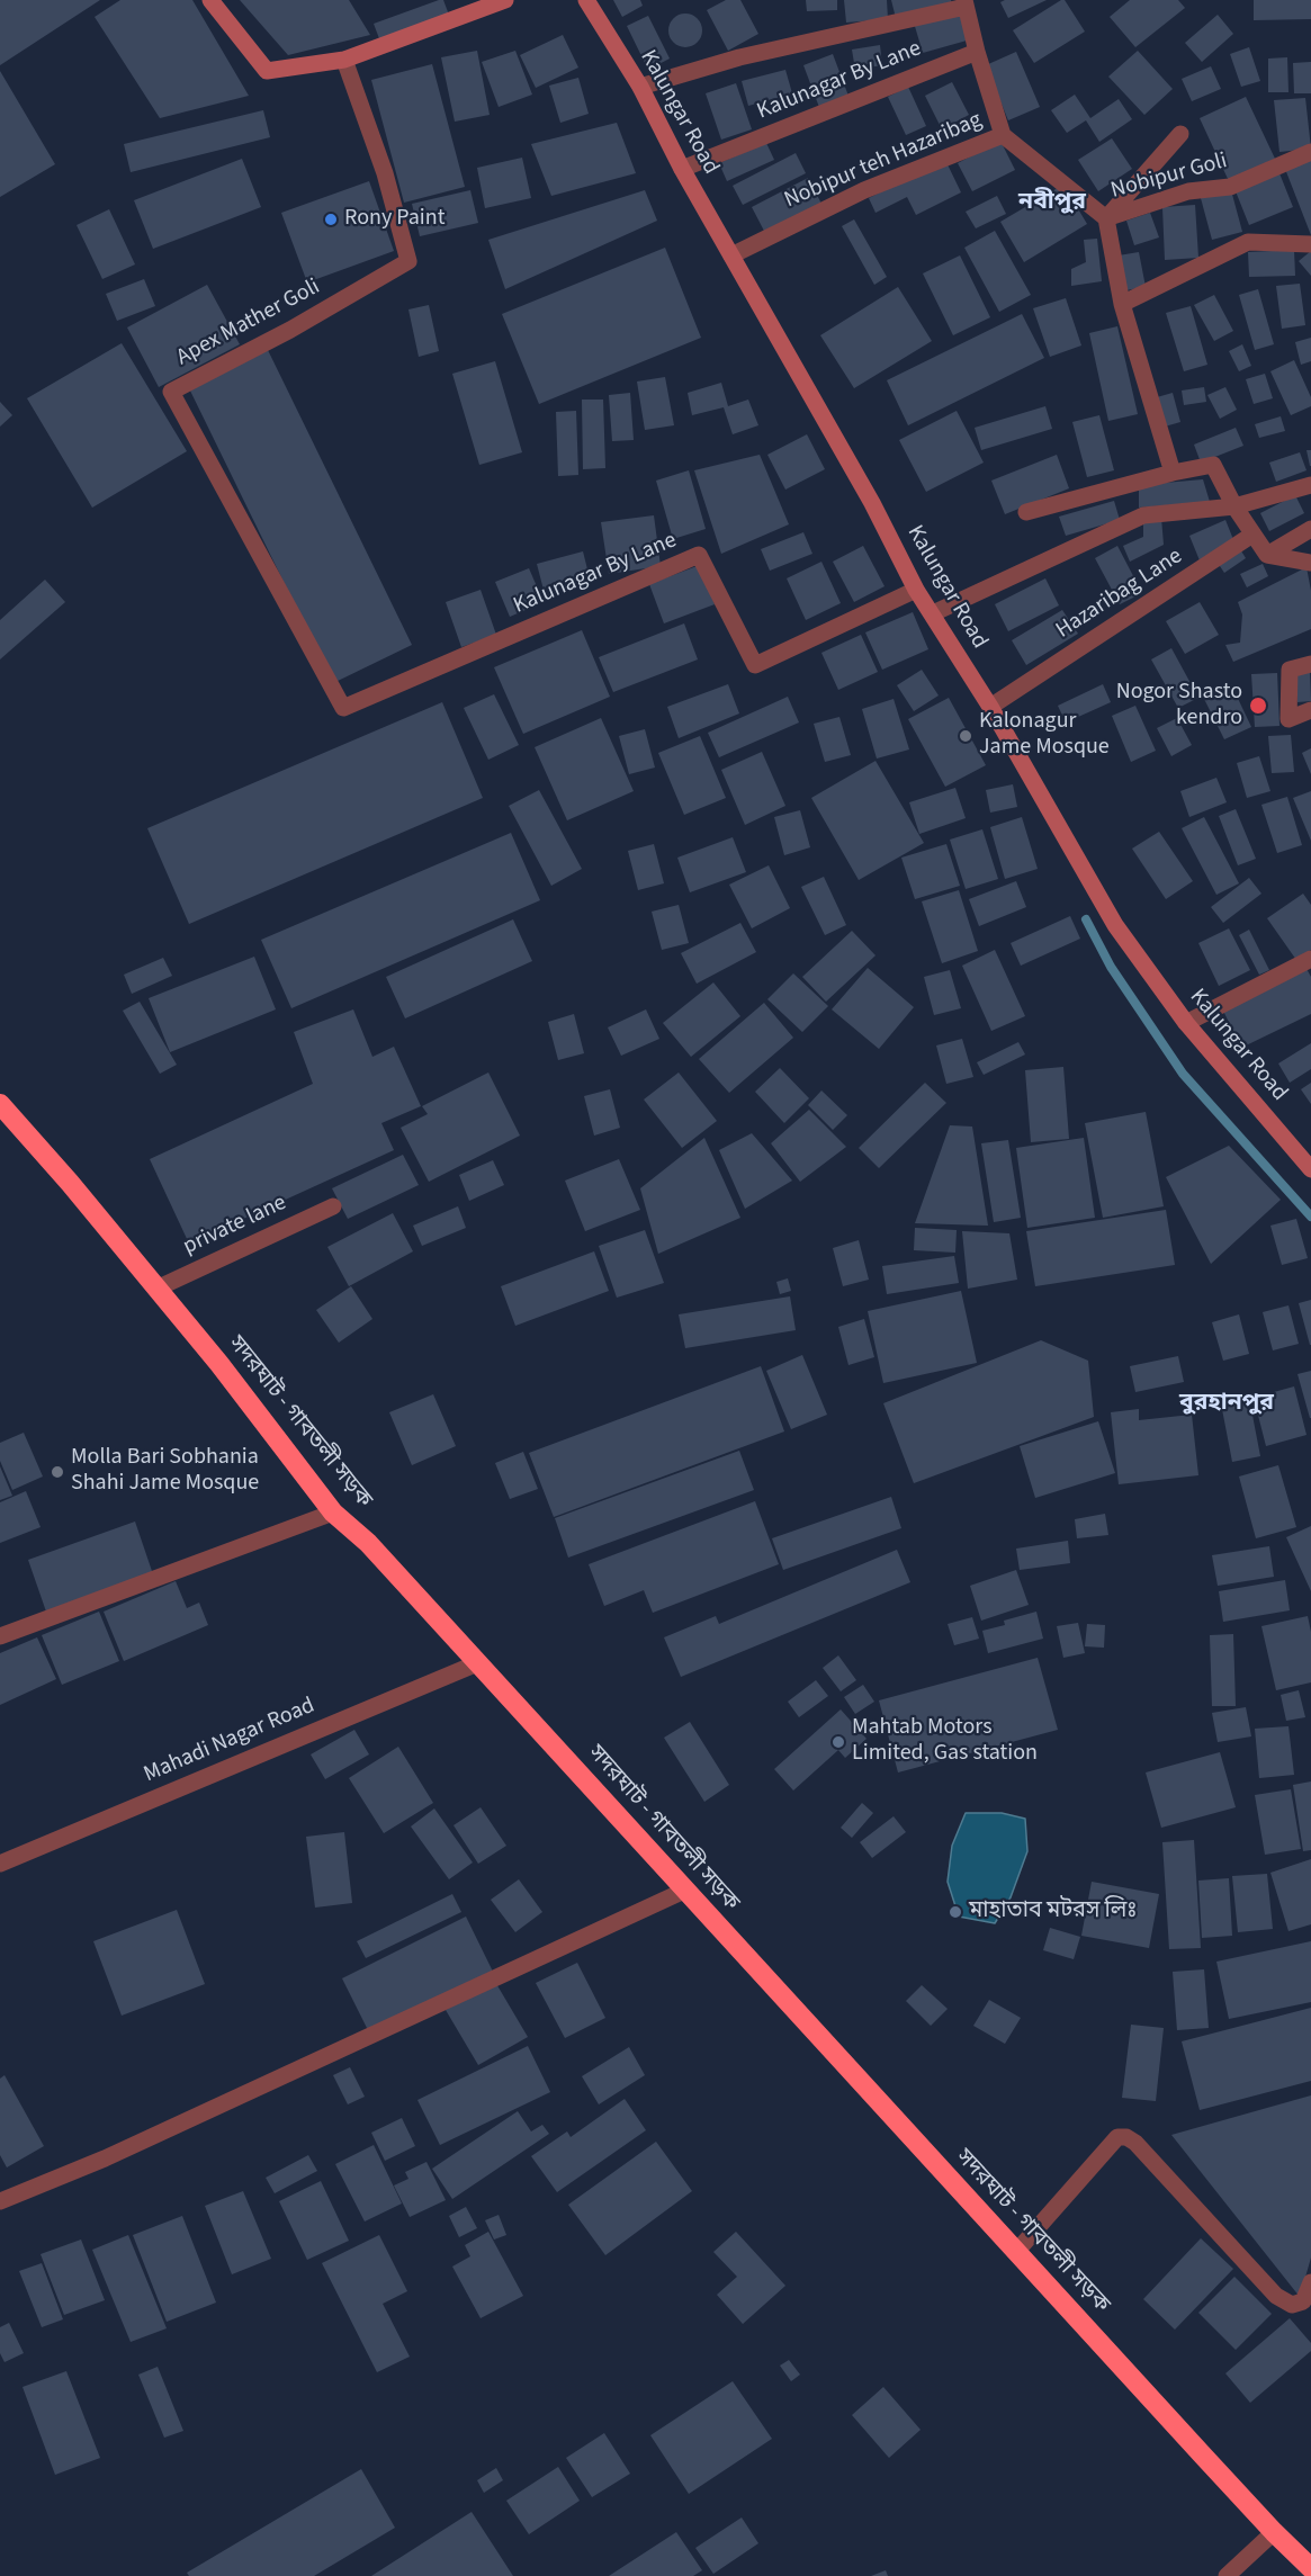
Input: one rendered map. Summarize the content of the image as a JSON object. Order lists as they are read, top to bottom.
{
  "streets": {
    "highway": ["সদরঘাট - গাবতলী সড়ক"],
    "street": [
      "Kalunagar By Lane",
      "Kalungar Road",
      "Nobipur teh Hazaribag",
      "Nobipur Goli",
      "Apex Mather Goli",
      "Hazaribag Lane",
      "private lane",
      "Mahadi Nagar Road"
    ]
  },
  "crossings": [
    ["Kalunagar By Lane", "Kalungar Road"],
    ["Kalunagar By Lane", "Apex Mather Goli"],
    ["Kalungar Road", "Nobipur teh Hazaribag"],
    ["Kalungar Road", "Hazaribag Lane"],
    ["Nobipur teh Hazaribag", "Nobipur Goli"],
    ["private lane", "সদরঘাট - গাবতলী সড়ক"],
    ["সদরঘাট - গাবতলী সড়ক", "Mahadi Nagar Road"]
  ],
  "districts": ["নবীপুর", "বুরহানপুর"],
  "places": [
    "Rony Paint",
    "Nogor Shasto kendro",
    "Kalonagur Jame Mosque",
    "Molla Bari Sobhania Shahi Jame Mosque",
    "Mahtab Motors Limited, Gas station",
    "মাহাতাব মটরস লিঃ"
  ]
}
